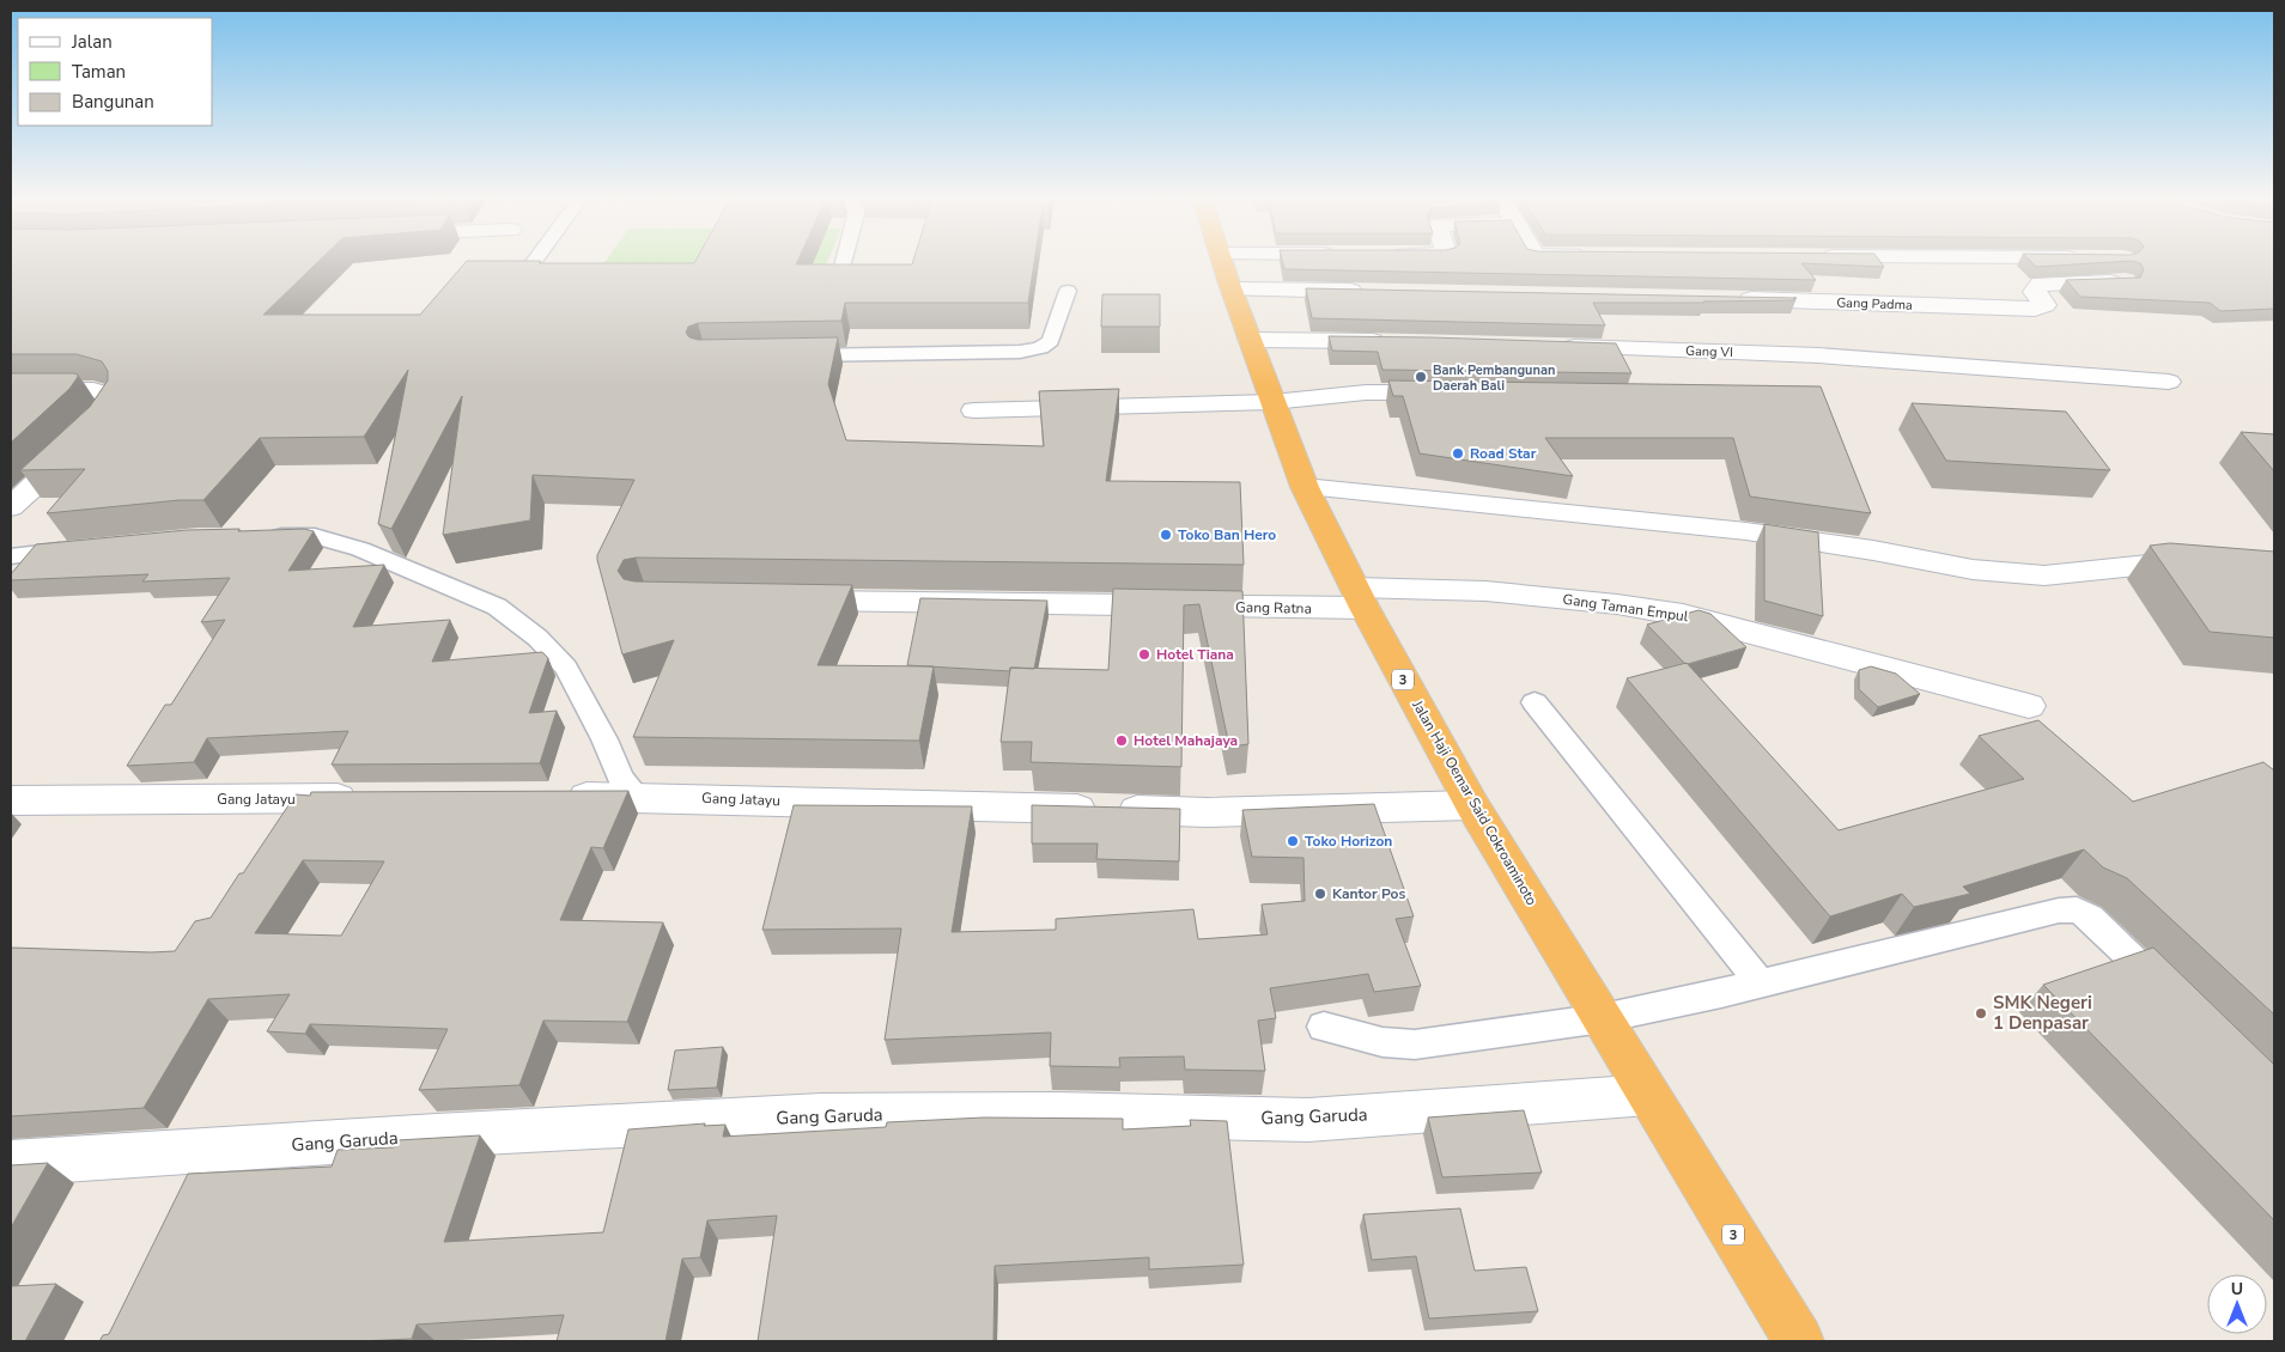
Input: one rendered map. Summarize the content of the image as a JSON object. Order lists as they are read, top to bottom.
{
  "streets": {
    "highway": ["3", "Jalan Haji Oemar Said Cokroaminoto"],
    "street": [
      "Gang Padma",
      "Gang VI",
      "Gang Ratna",
      "Gang Taman Empul",
      "Gang Jatayu",
      "Gang Garuda"
    ]
  },
  "crossings": [
    ["Gang Ratna", "Gang Taman Empul"],
    ["Gang Ratna", "Jalan Haji Oemar Said Cokroaminoto"],
    ["Gang Taman Empul", "Jalan Haji Oemar Said Cokroaminoto"],
    ["Gang Jatayu", "Jalan Haji Oemar Said Cokroaminoto"],
    ["Jalan Haji Oemar Said Cokroaminoto", "Gang Garuda"]
  ],
  "places": [
    "Bank Pembangunan Daerah Bali",
    "Road Star",
    "Toko Ban Hero",
    "Hotel Tiana",
    "Hotel Mahajaya",
    "Toko Horizon",
    "Kantor Pos",
    "SMK Negeri 1 Denpasar"
  ],
  "legend": ["Jalan", "Taman", "Bangunan"],
  "north": "top"
}
